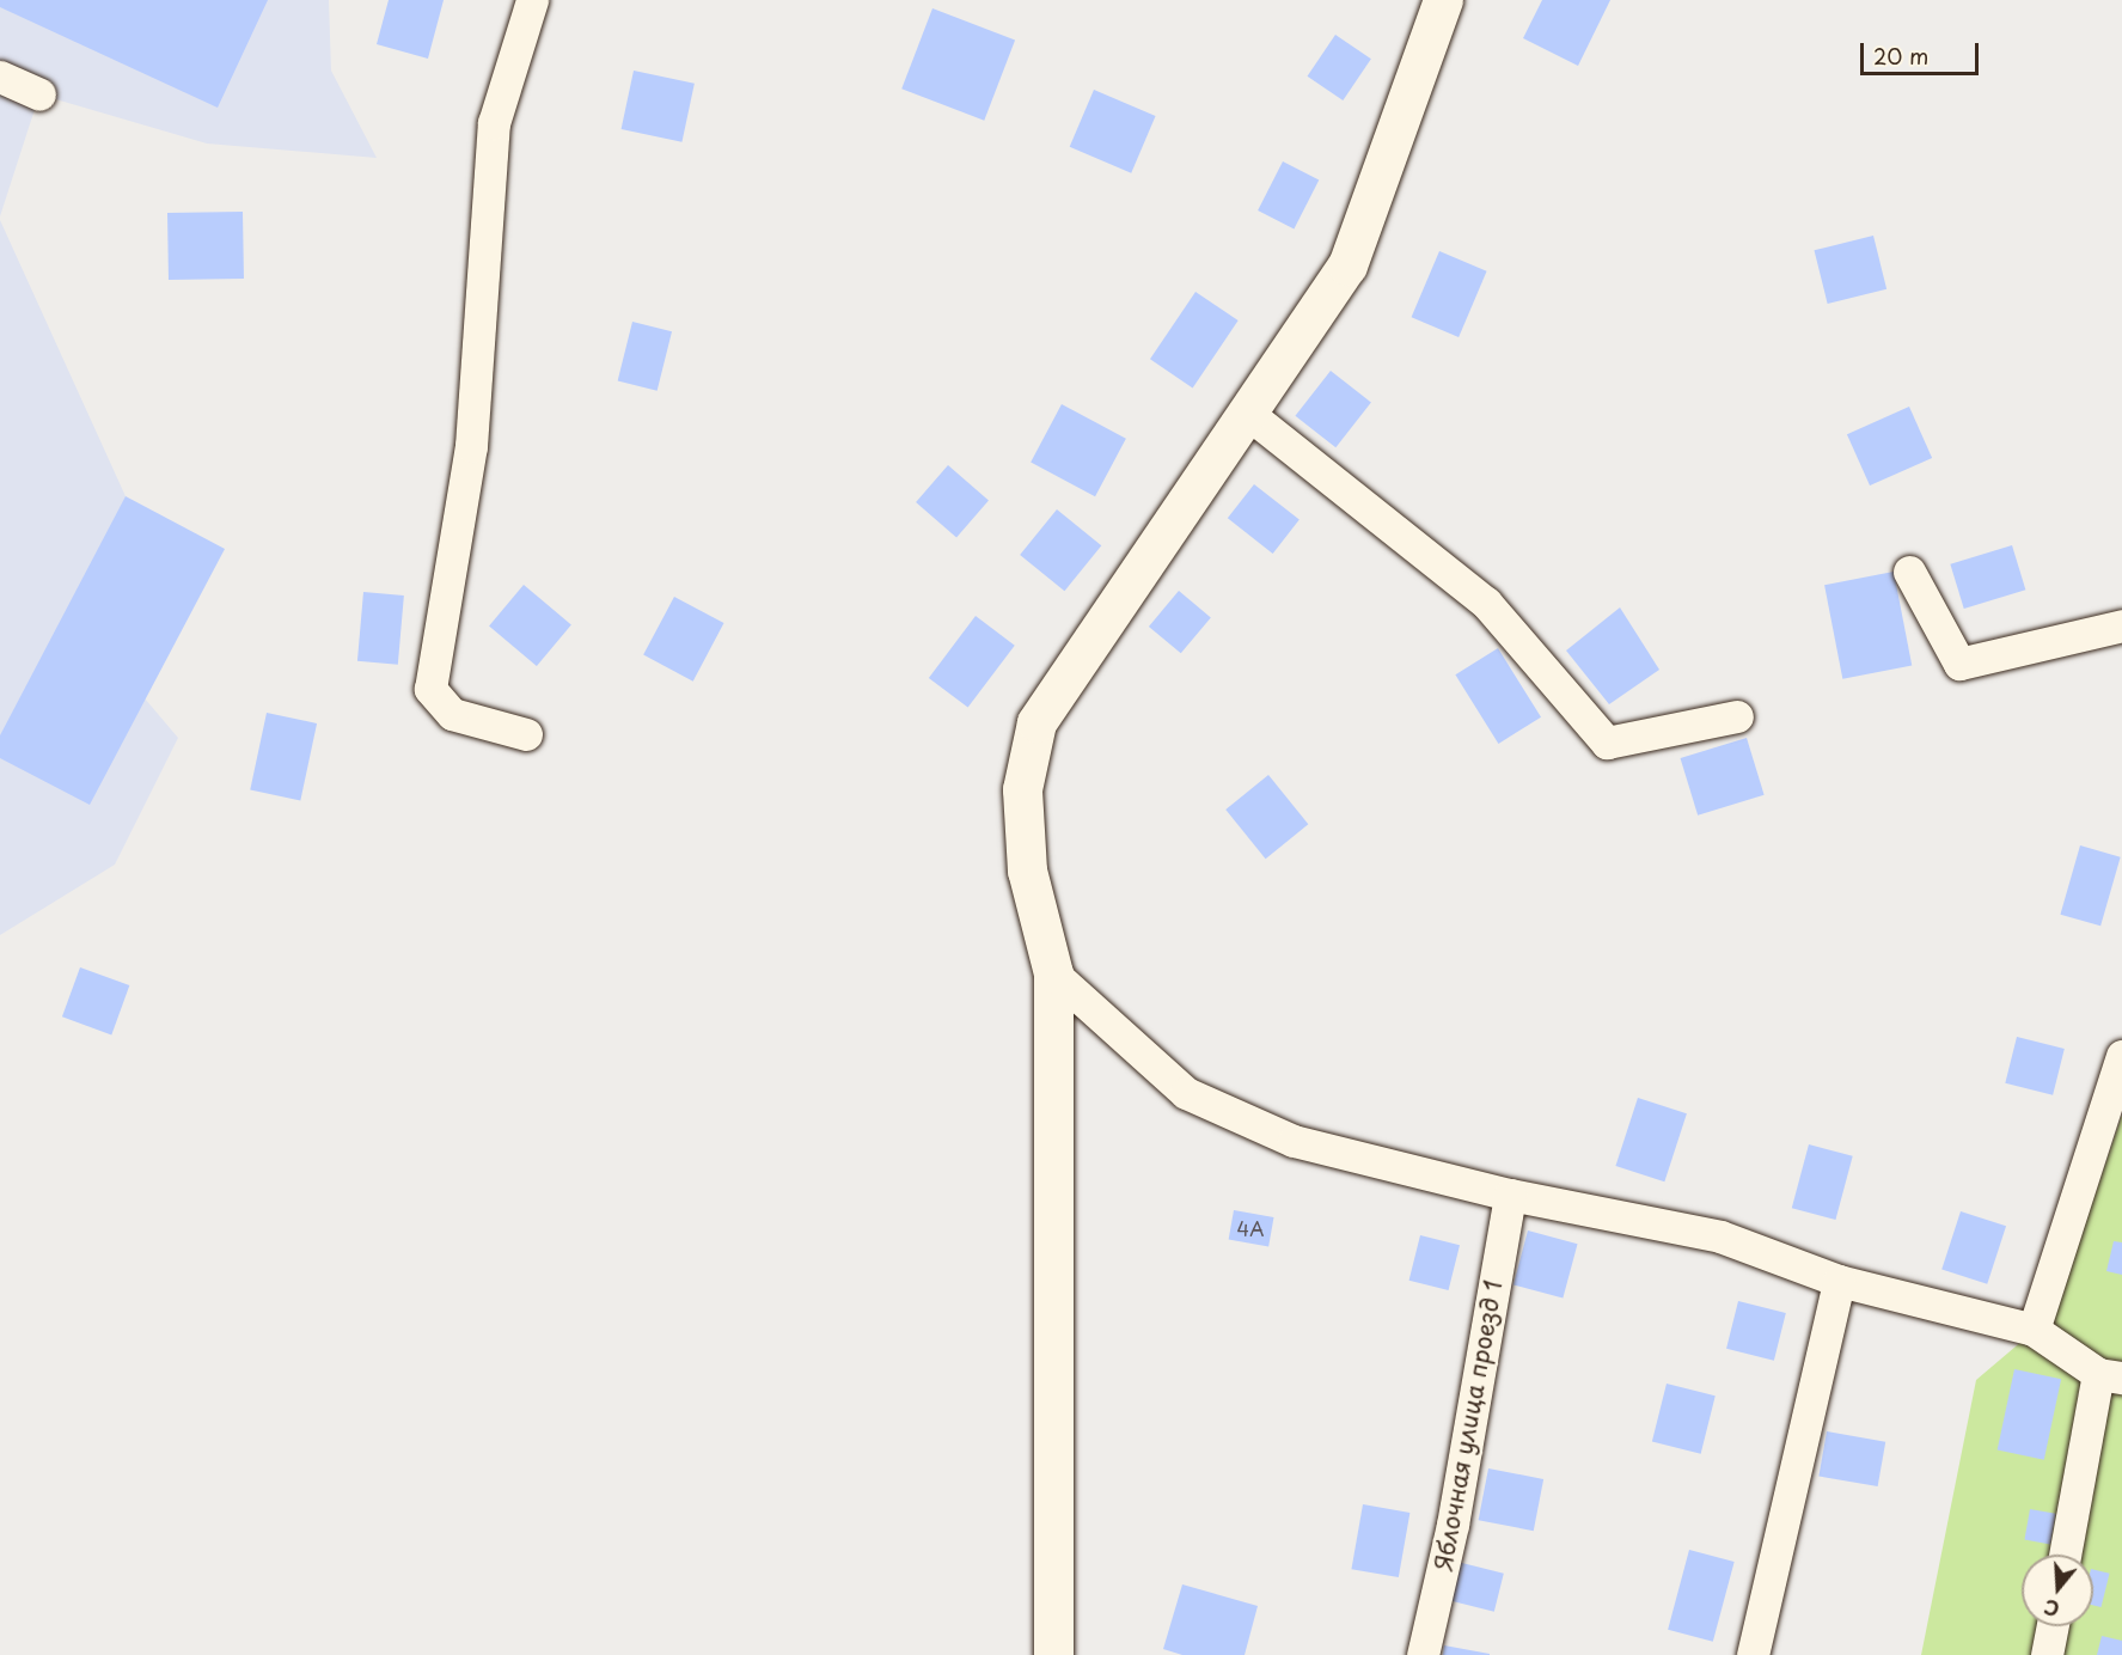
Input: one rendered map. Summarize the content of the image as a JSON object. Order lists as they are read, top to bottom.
{
  "streets": {
    "street": ["Яблочная улица проезд 1"]
  },
  "house_numbers": ["4А"],
  "scale_bar": "20 m",
  "north": "bottom"
}
